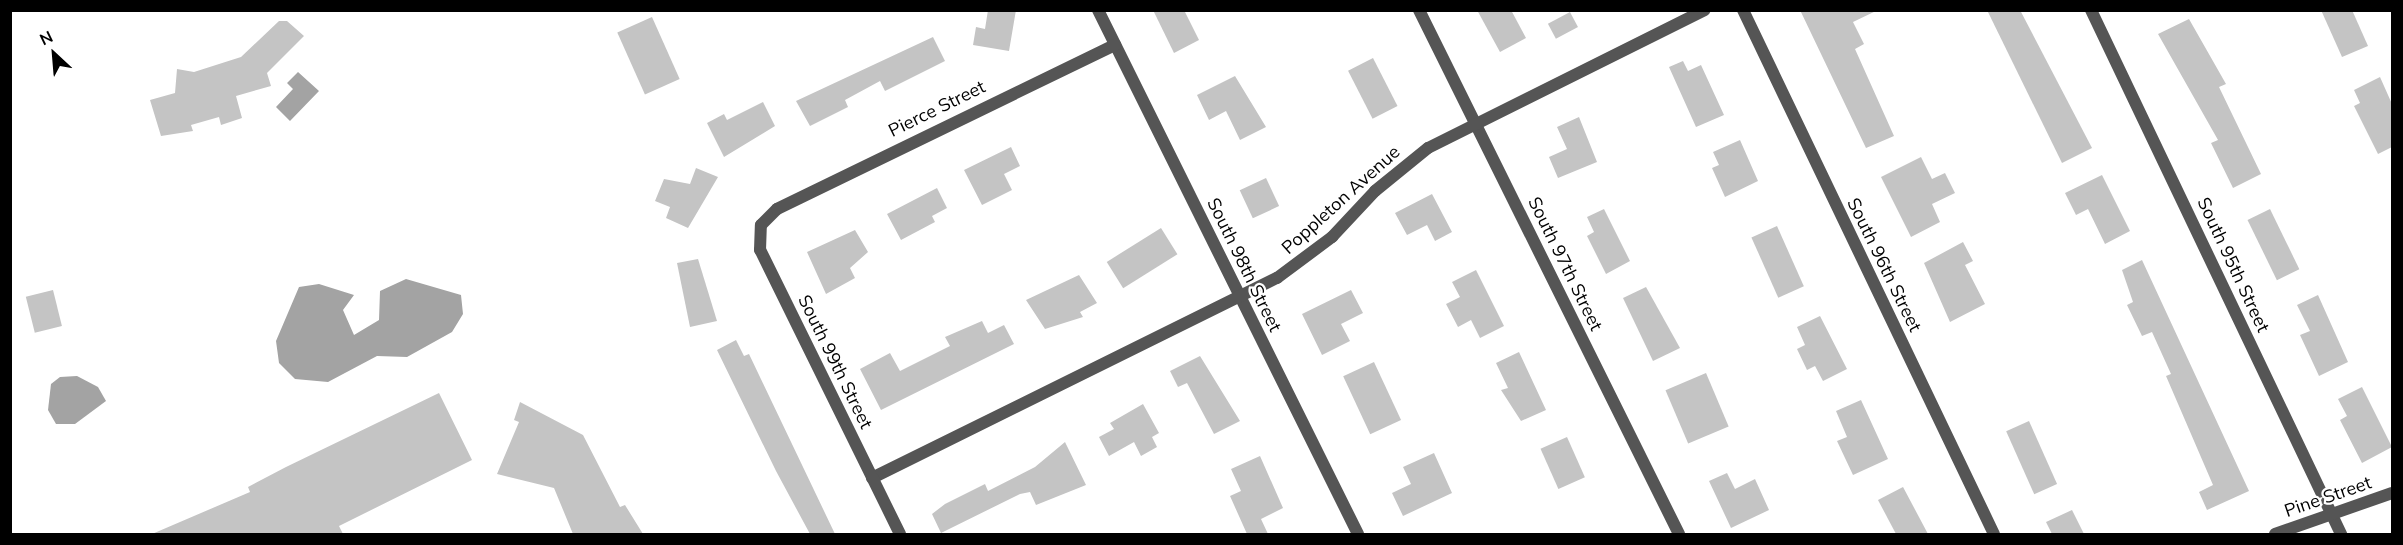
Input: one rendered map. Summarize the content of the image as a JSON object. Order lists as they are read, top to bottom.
{
  "streets": {
    "street": [
      "Pierce Street",
      "Poppleton Avenue",
      "South 97th Street",
      "South 98th Street",
      "South 96th Street",
      "South 95th Street",
      "South 99th Street",
      "Pine Street"
    ]
  },
  "crossings": [
    ["Pierce Street", "South 98th Street"],
    ["Pierce Street", "South 99th Street"],
    ["Poppleton Avenue", "South 97th Street"],
    ["Poppleton Avenue", "South 98th Street"],
    ["Poppleton Avenue", "South 99th Street"],
    ["South 95th Street", "Pine Street"]
  ],
  "north": "top left"
}
